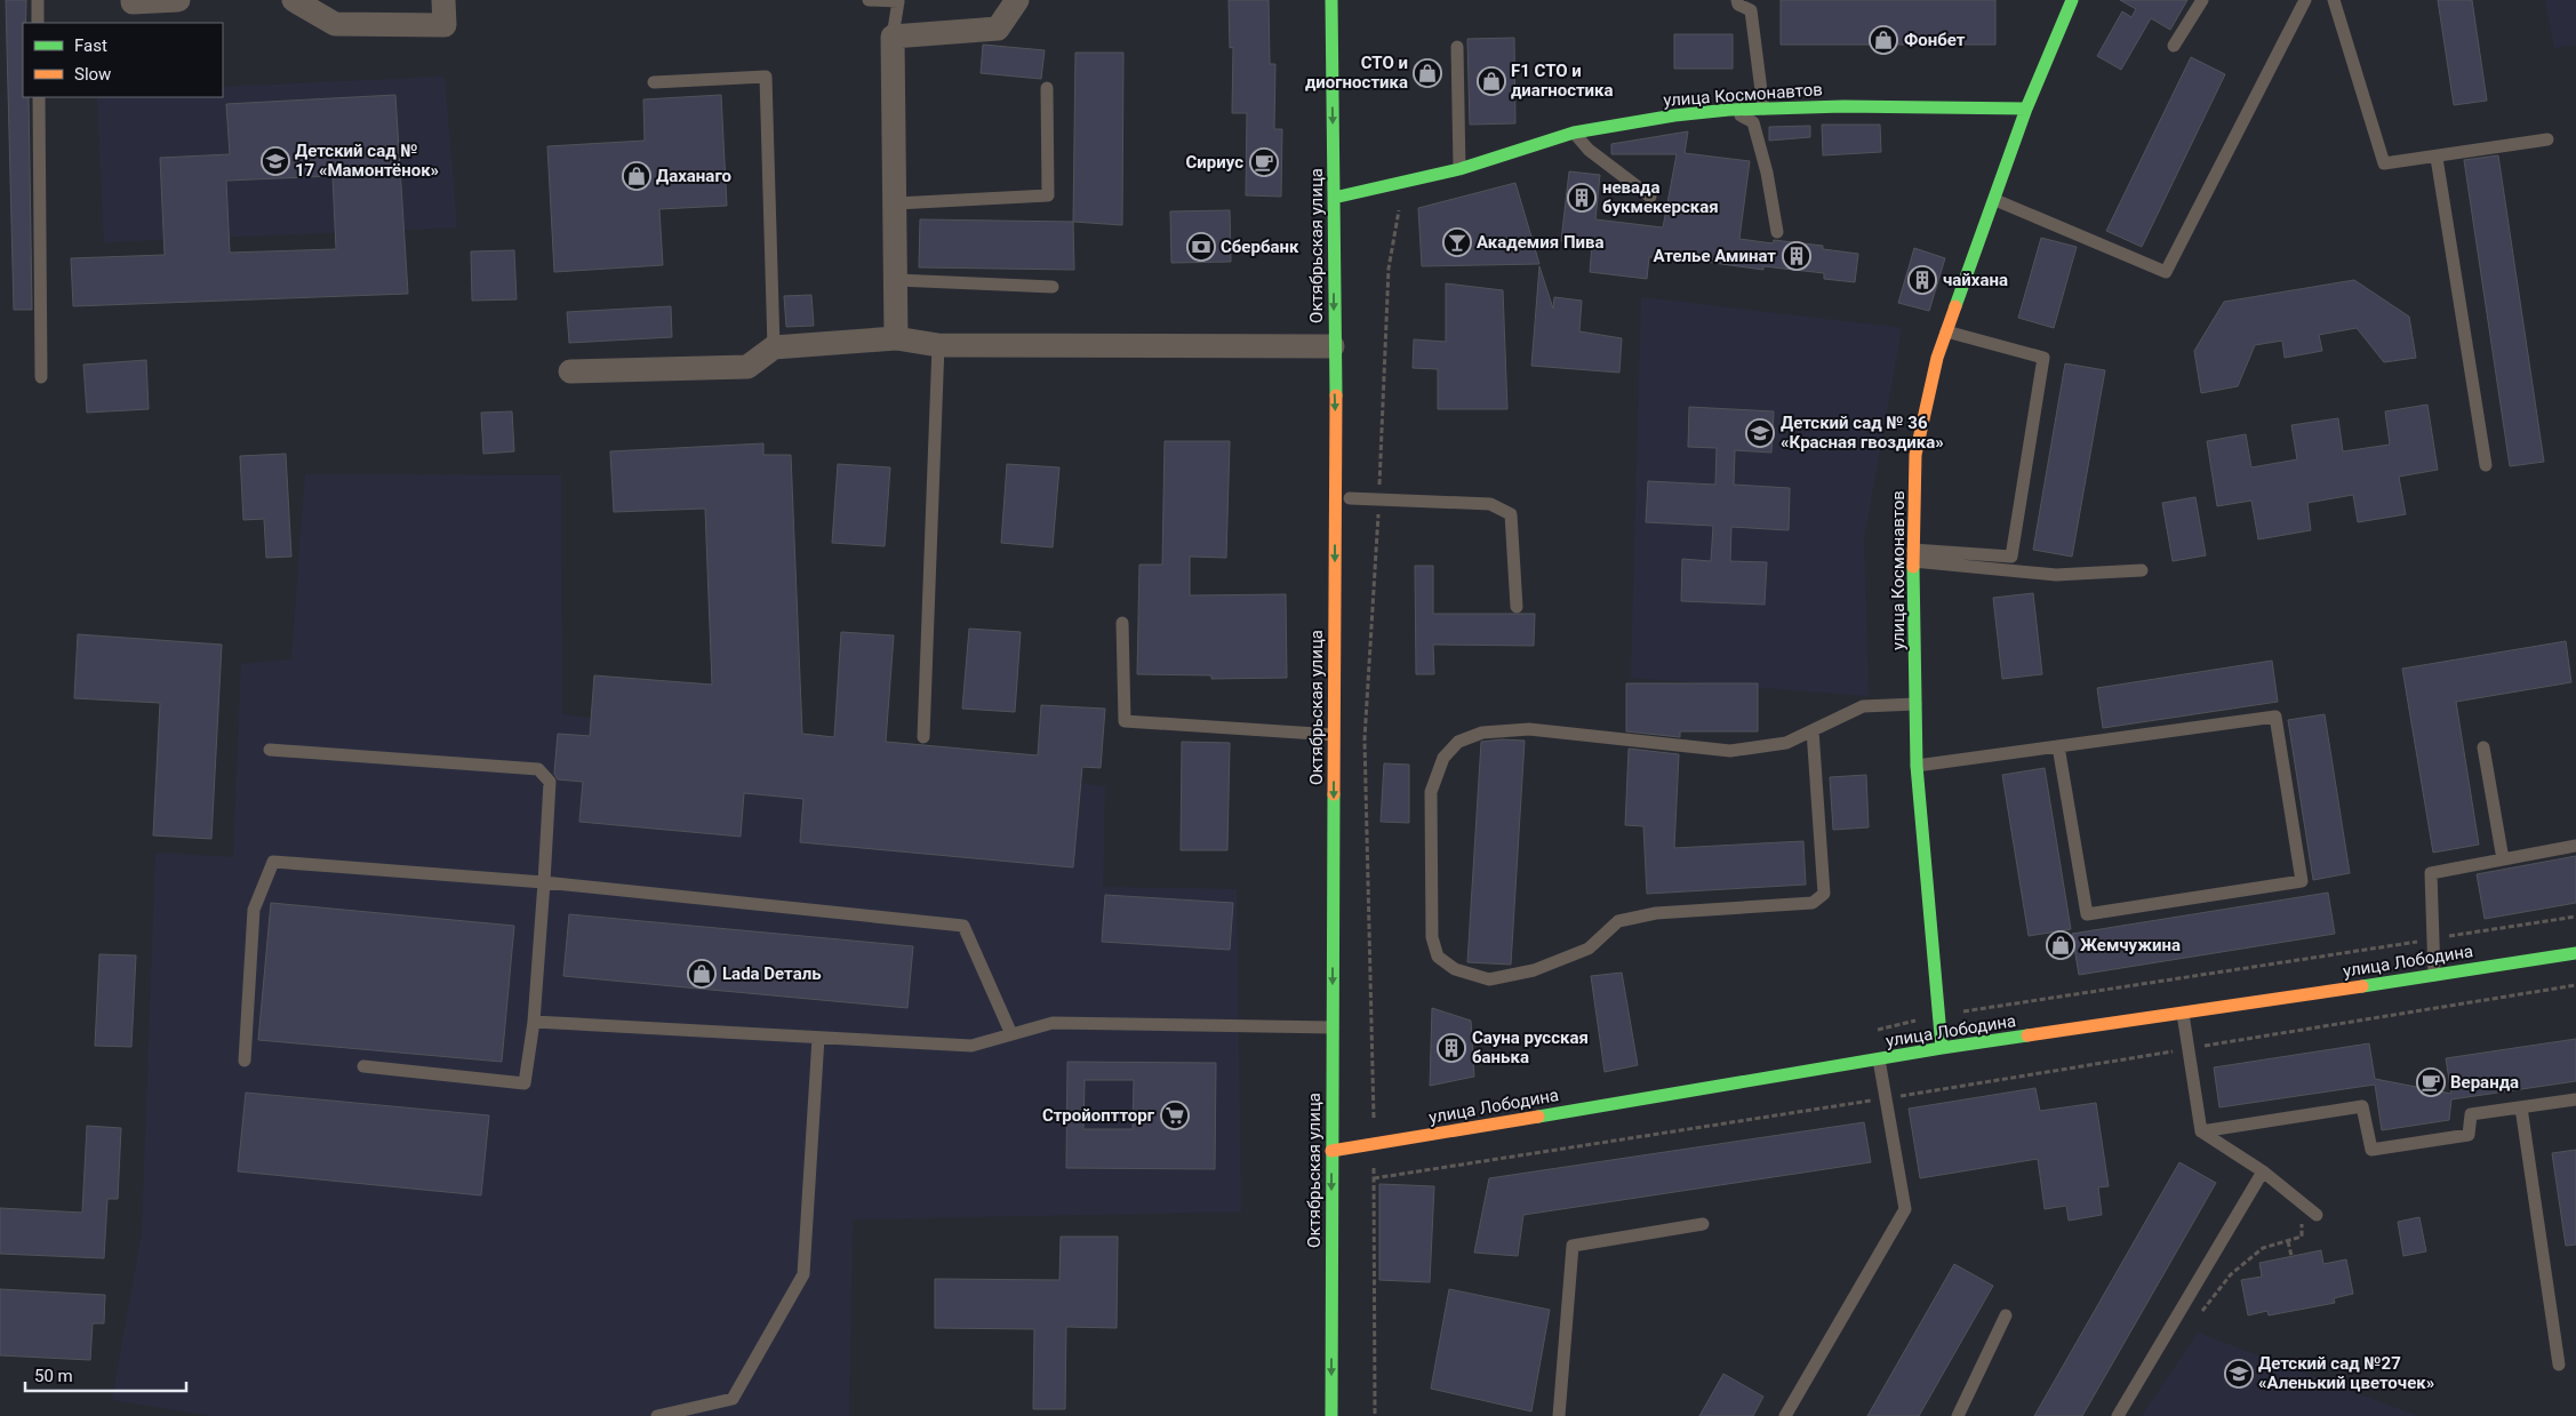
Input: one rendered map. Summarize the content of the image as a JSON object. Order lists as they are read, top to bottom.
{
  "streets": {
    "street": ["улица Космонавтов", "Октябрьская улица", "улица Лободина"]
  },
  "crossings": [
    ["улица Космонавтов", "Октябрьская улица"],
    ["улица Космонавтов", "улица Лободина"],
    ["Октябрьская улица", "улица Лободина"]
  ],
  "one_way": ["Октябрьская улица"],
  "places": {
    "shop": [
      "Фонбет",
      "СТО и диогностика",
      "F1 СТО и диагностика",
      "Даханаго",
      "Жемчужина",
      "Lada Dеталь"
    ],
    "school or university": ["Детский сад № 17 «Мамонтёнок»", "Детский сад № 36 «Красная гвоздика»", "Детский сад №27 «Аленький цветочек»"],
    "cafe": ["Сириус", "Веранда"],
    "building": [
      "невада букмекерская",
      "Ателье Аминат",
      "чайхана",
      "Сауна русская банька"
    ],
    "bar": ["Академия Пива"],
    "bank": ["Сбербанк"],
    "supermarket": ["Стройоптторг"]
  },
  "legend": ["Fast", "Slow"],
  "scale_bar": "50 m"
}
